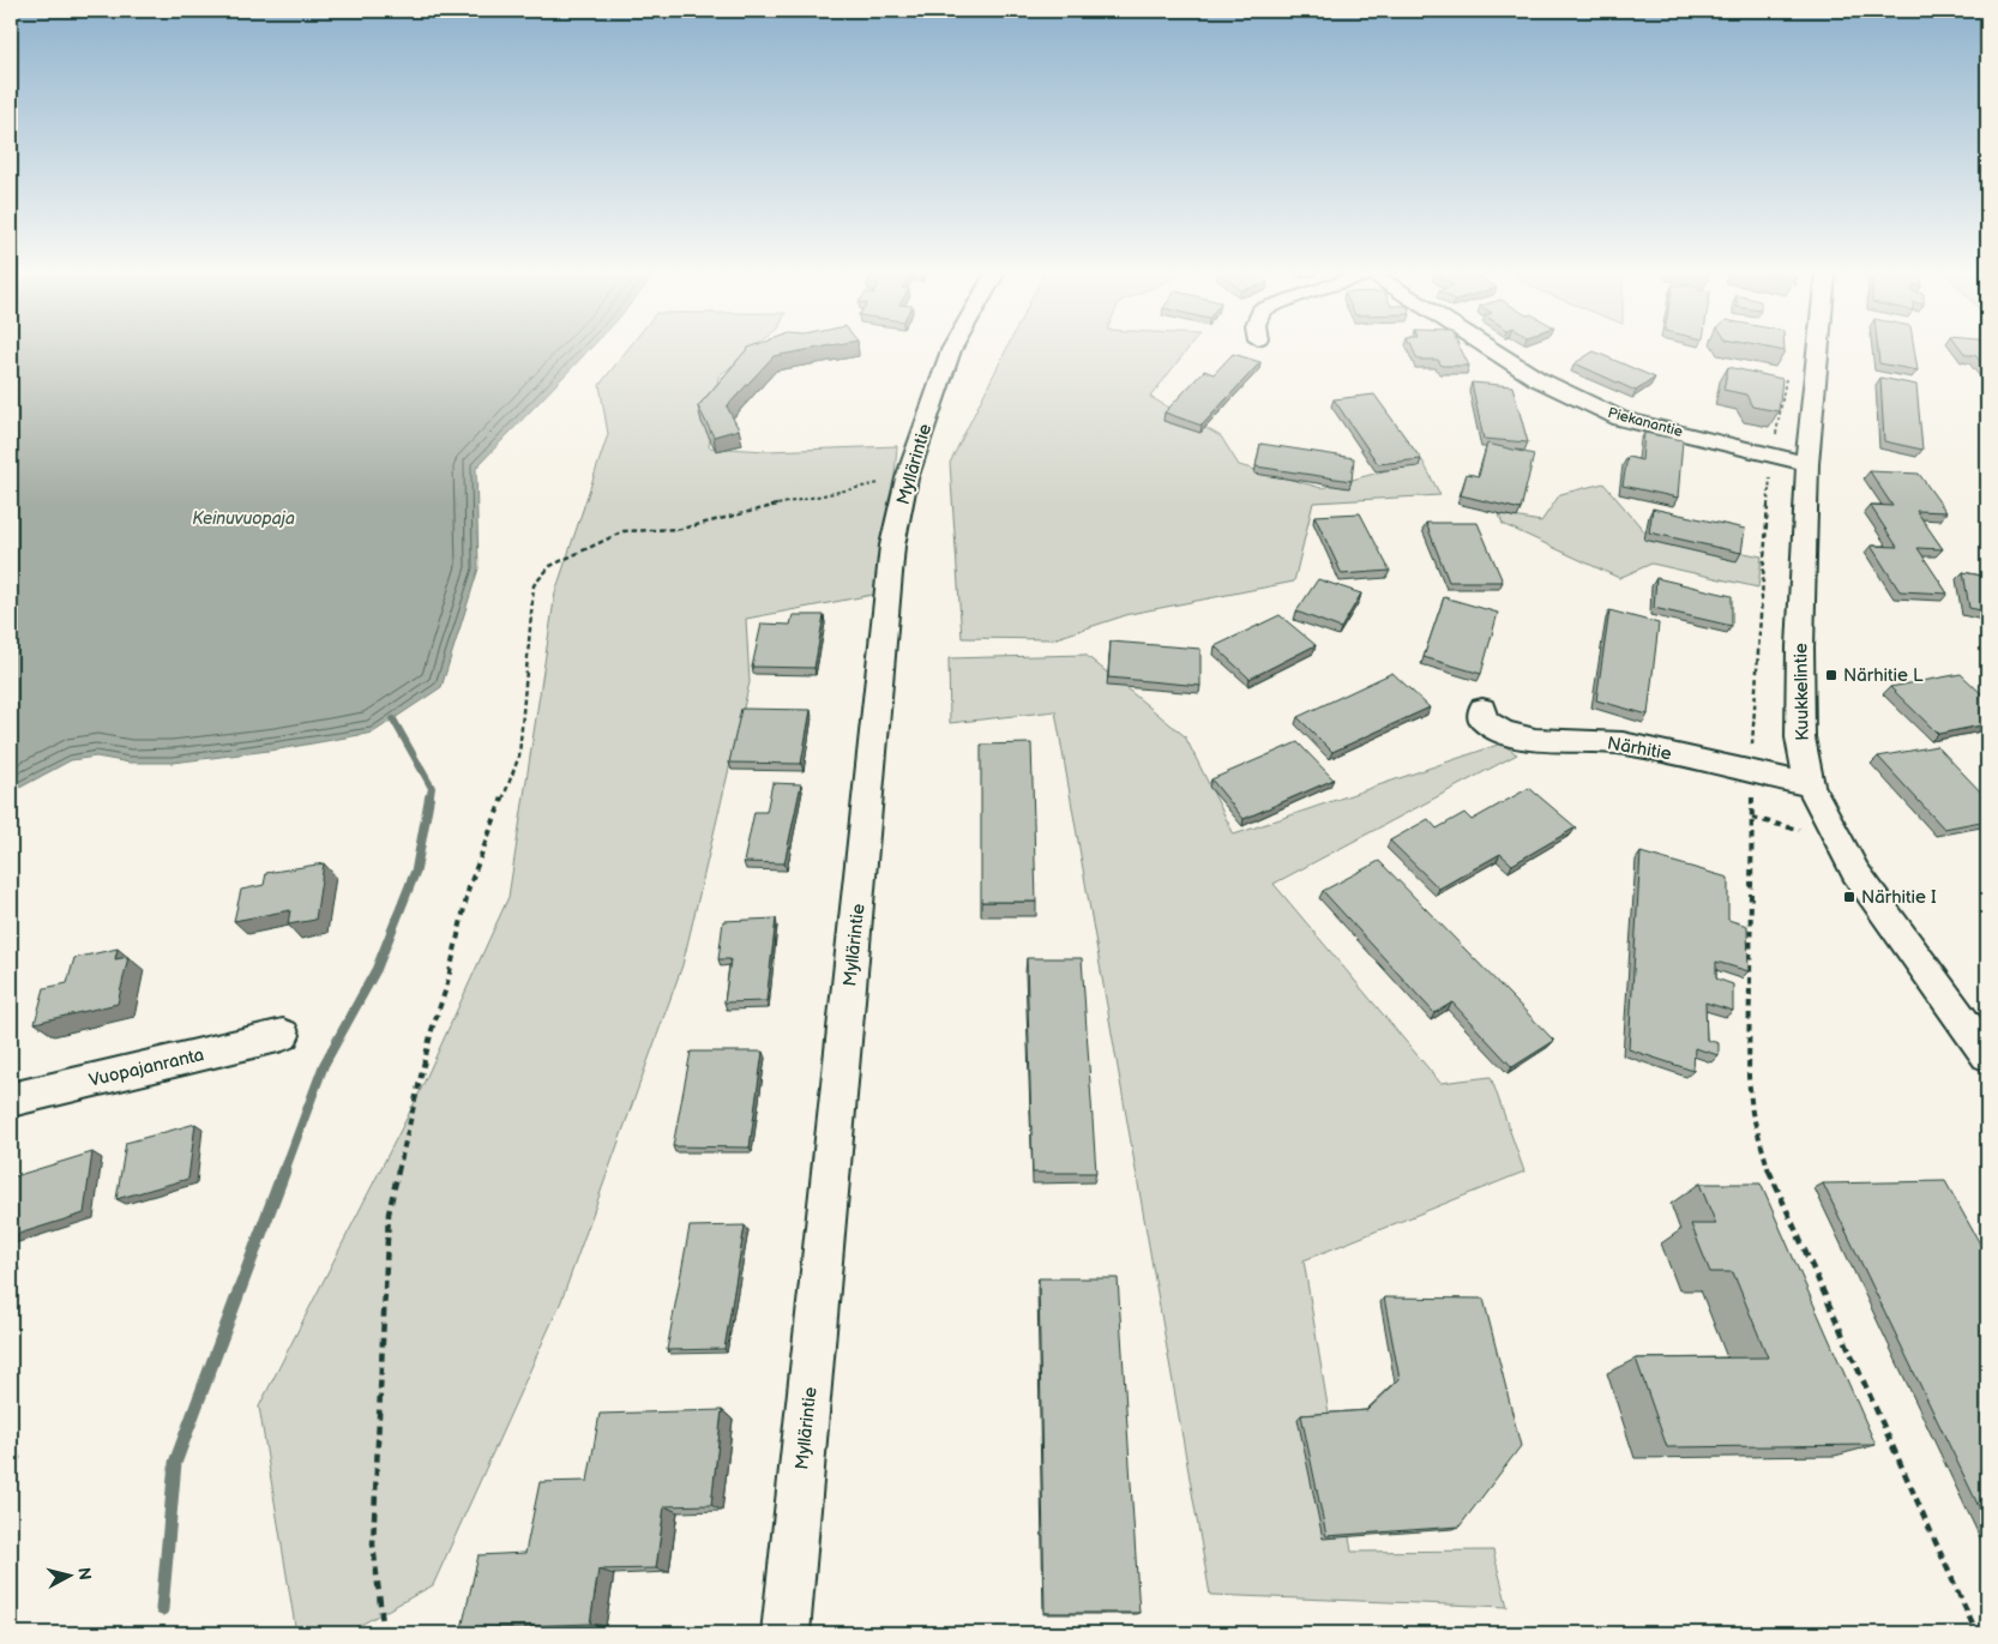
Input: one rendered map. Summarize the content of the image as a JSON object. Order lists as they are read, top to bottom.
{
  "streets": {
    "street": [
      "Piekanantie",
      "Myllärintie",
      "Kuukkelintie",
      "Närhitie",
      "Vuopajanranta"
    ]
  },
  "crossings": [
    ["Piekanantie", "Kuukkelintie"],
    ["Kuukkelintie", "Närhitie"]
  ],
  "water": ["Keinuvuopaja"],
  "places": {
    "transit": ["Närhitie L", "Närhitie I"]
  },
  "north": "right"
}
